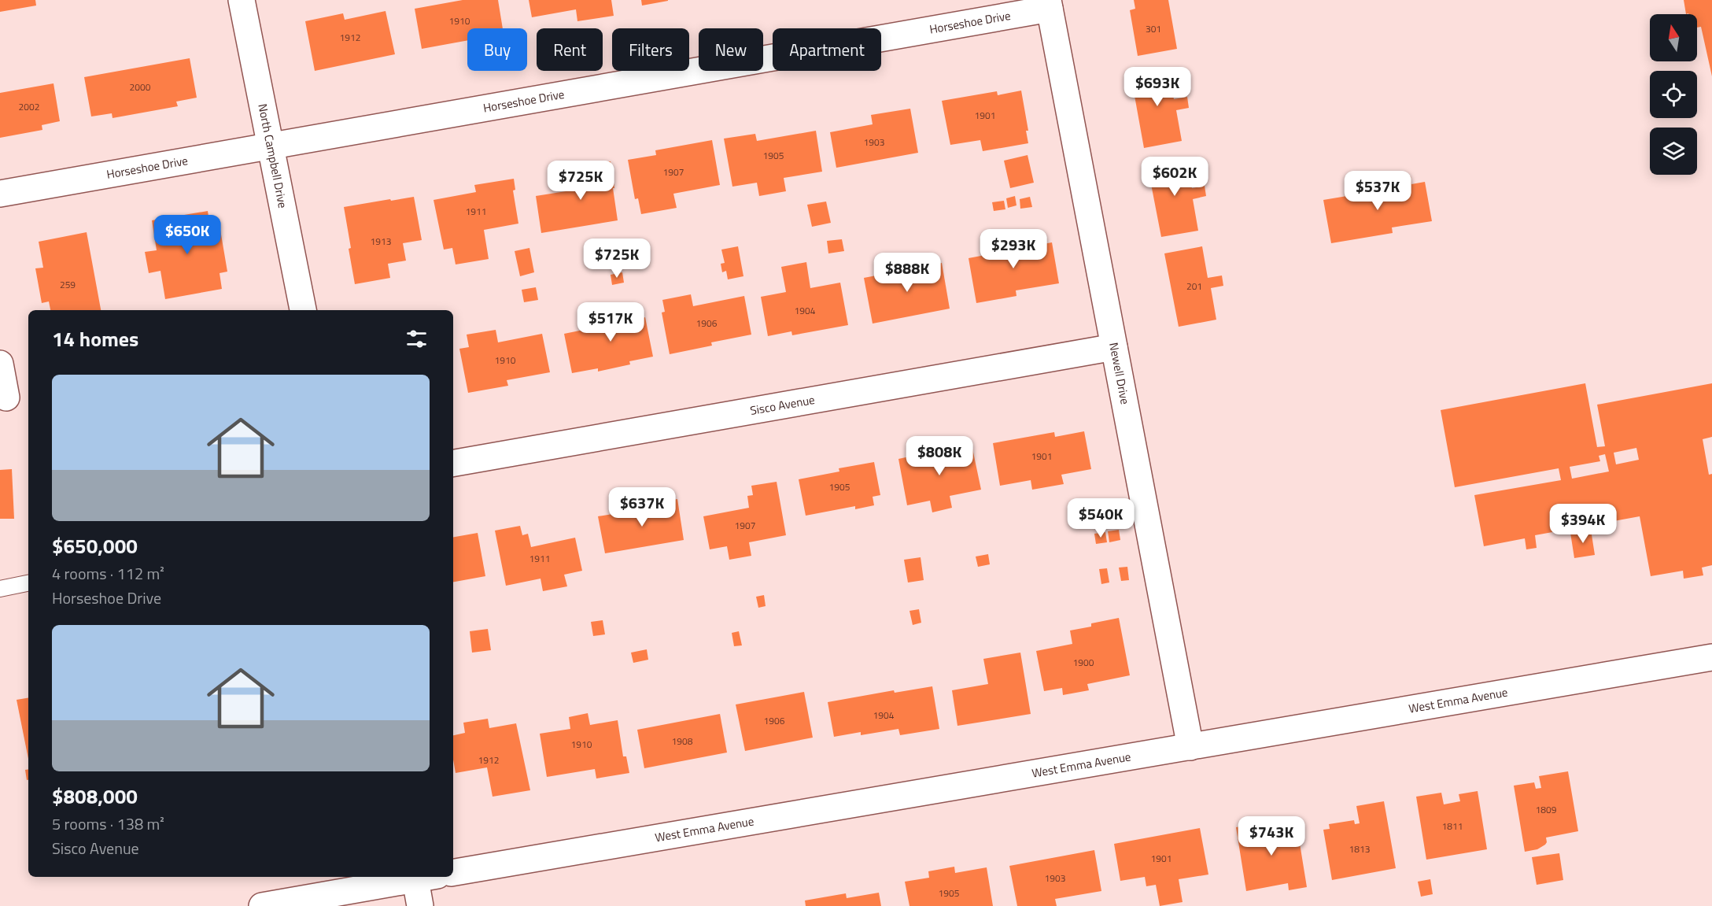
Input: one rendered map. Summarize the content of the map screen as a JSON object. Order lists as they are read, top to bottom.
{
  "streets": {
    "street": [
      "Horseshoe Drive",
      "North Campbell Drive",
      "Newell Drive",
      "Sisco Avenue",
      "West Emma Avenue"
    ]
  },
  "crossings": [
    ["Horseshoe Drive", "North Campbell Drive"],
    ["Horseshoe Drive", "Newell Drive"],
    ["Newell Drive", "Sisco Avenue"],
    ["Newell Drive", "West Emma Avenue"]
  ],
  "house_numbers": [
    "1910",
    "301",
    "1912",
    "2000",
    "2002",
    "1901",
    "1903",
    "1905",
    "1907",
    "1911",
    "1913",
    "259",
    "201",
    "1904",
    "1906",
    "1910",
    "1901",
    "1905",
    "1907",
    "1911",
    "1900",
    "1904",
    "1906",
    "1908",
    "1910",
    "1912",
    "1809",
    "1811",
    "1813",
    "1901",
    "1903",
    "1905"
  ],
  "north": "top",
  "page": {
    "chip": [
      "Buy",
      "Rent",
      "Filters",
      "New",
      "Apartment"
    ],
    "price": [
      "$693K",
      "$602K",
      "$725K",
      "$537K",
      "$650K",
      "$293K",
      "$725K",
      "$888K",
      "$517K",
      "$808K",
      "$637K",
      "$540K",
      "$394K",
      "$743K"
    ],
    "heading": "14 homes",
    "list": [
      {
        "name": "$650,000",
        "note": "4 rooms · 112 m² · Horseshoe Drive"
      },
      {
        "name": "$808,000",
        "note": "5 rooms · 138 m² · Sisco Avenue"
      }
    ]
  }
}
